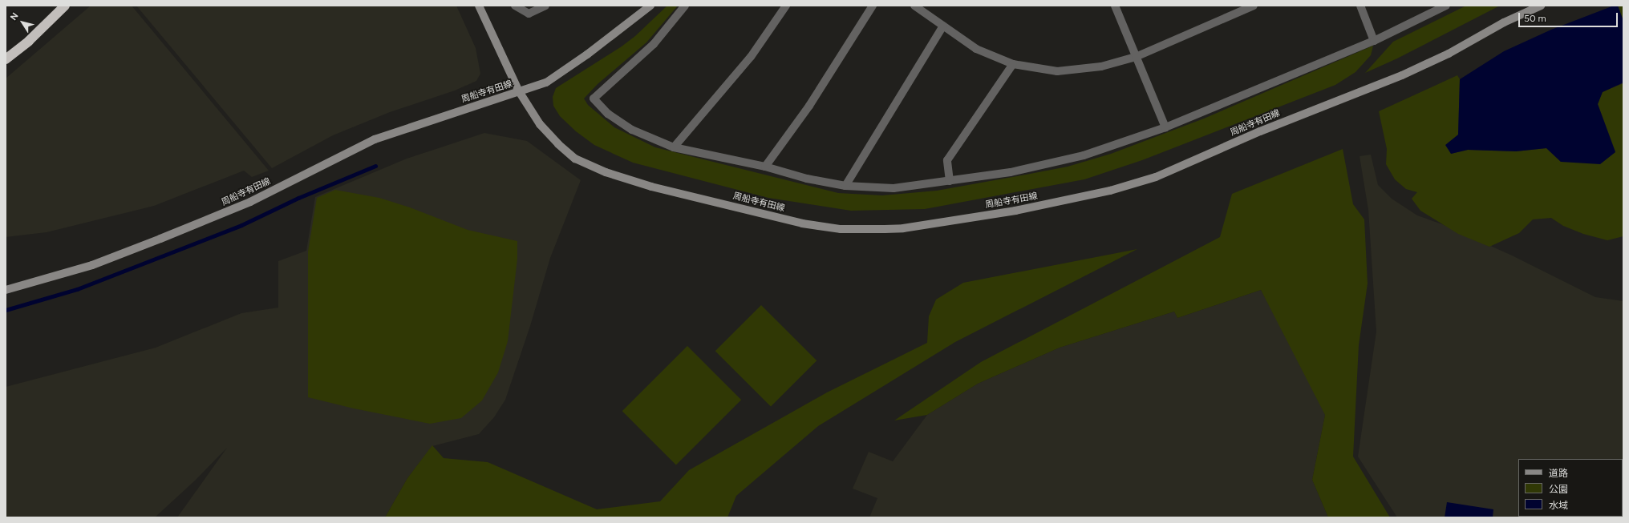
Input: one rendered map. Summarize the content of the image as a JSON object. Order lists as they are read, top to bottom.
{
  "streets": {
    "main road": ["周船寺有田線"]
  },
  "legend": ["道路", "公園", "水域"],
  "scale_bar": "50 m",
  "north": "top left"
}
